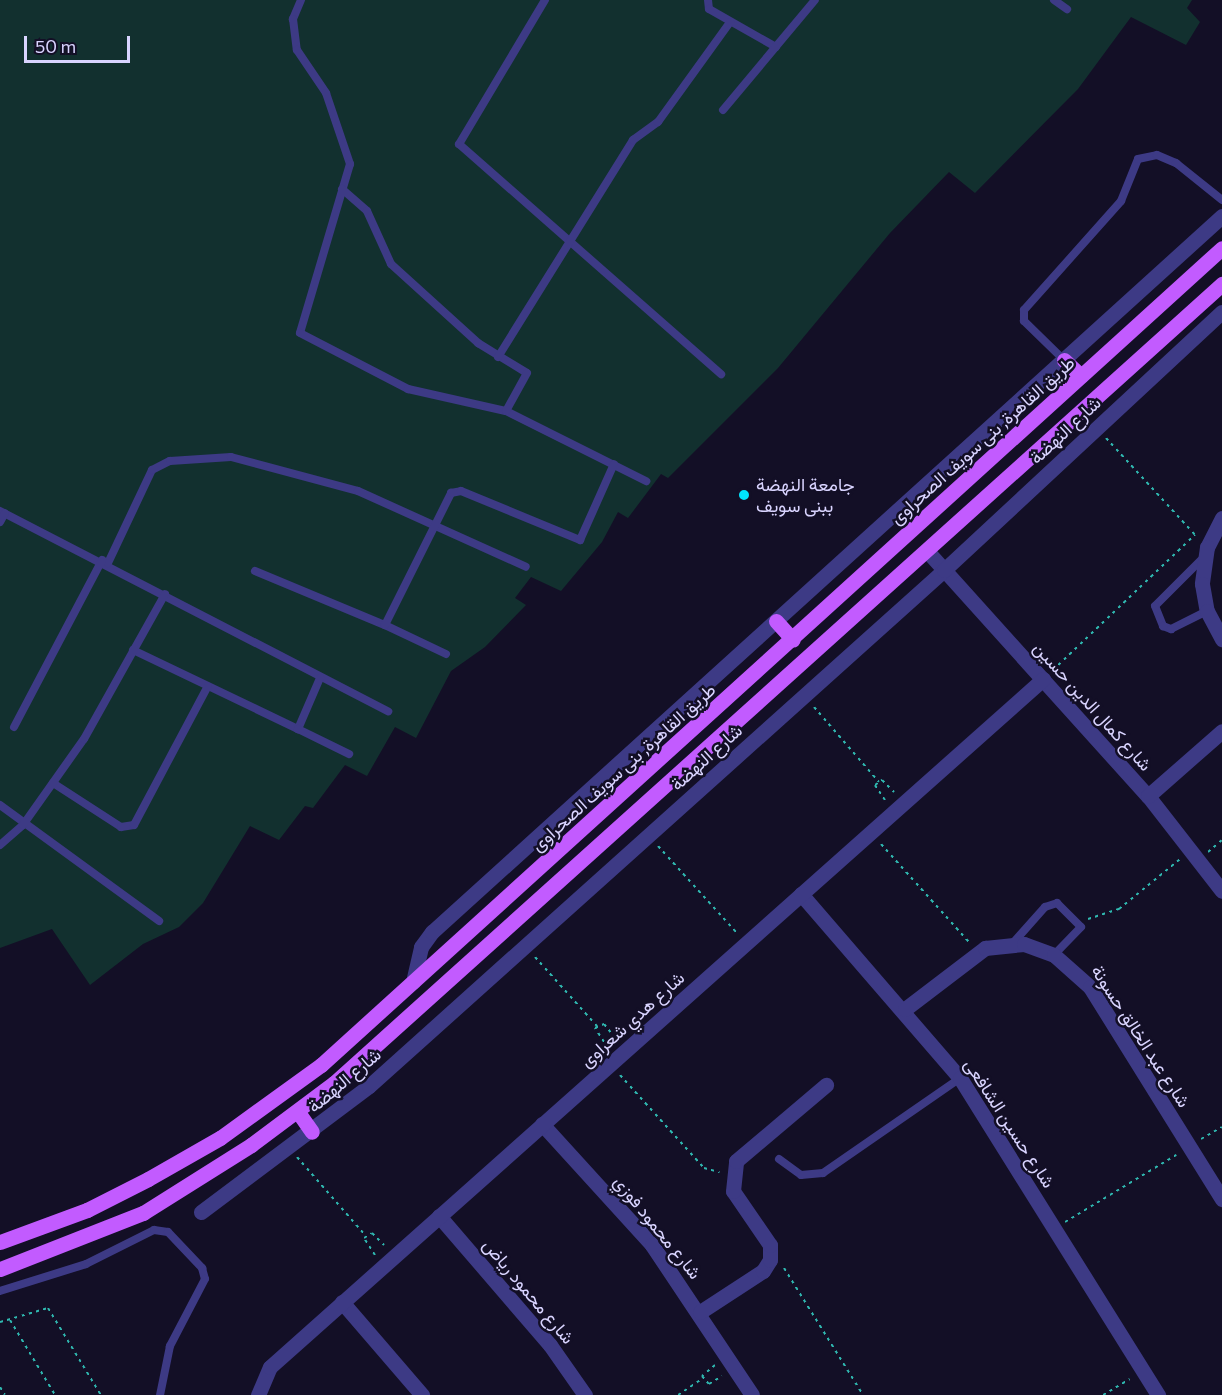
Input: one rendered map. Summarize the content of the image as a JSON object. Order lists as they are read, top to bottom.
{
  "streets": {
    "main road": ["طريق القاهرة, بنى سويف الصحراوى"],
    "street": [
      "شارع النهضة",
      "شارع كمال الدين حسين",
      "شارع هدي شعراوى",
      "شارع عبد الخالق حسونة",
      "شارع حسين الشافعى",
      "شارع محمود فوزي",
      "شارع محمود رياض"
    ]
  },
  "crossings": [
    ["شارع النهضة", "شارع كمال الدين حسين"],
    ["شارع كمال الدين حسين", "شارع هدي شعراوى"],
    ["شارع هدي شعراوى", "شارع حسين الشافعى"],
    ["شارع هدي شعراوى", "شارع محمود فوزي"],
    ["شارع هدي شعراوى", "شارع محمود رياض"],
    ["شارع عبد الخالق حسونة", "شارع حسين الشافعى"]
  ],
  "places": ["جامعة النهضة ببنى سويف"],
  "scale_bar": "50 m"
}
